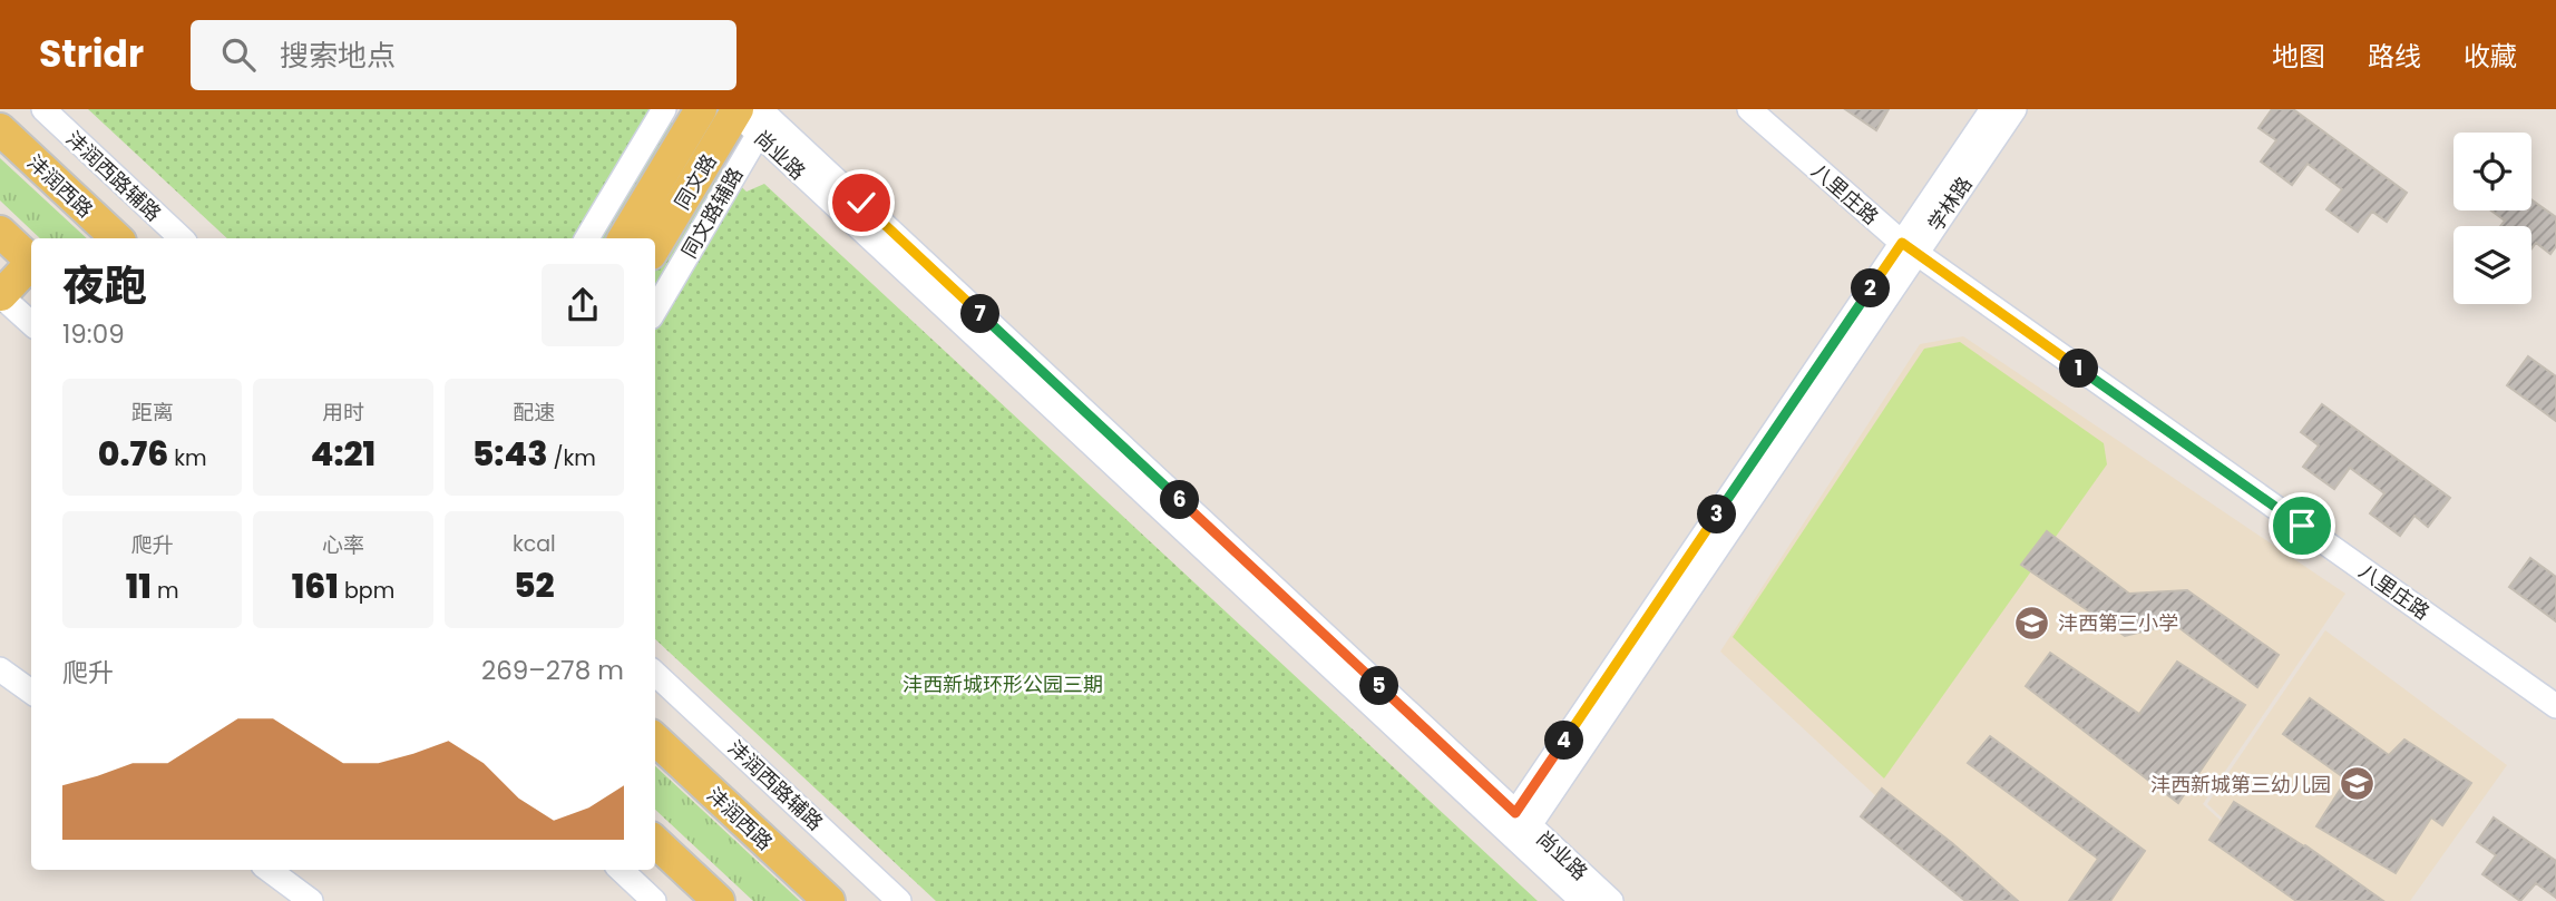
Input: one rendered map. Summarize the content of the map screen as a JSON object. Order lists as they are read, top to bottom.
{
  "streets": {
    "main road": ["同文路", "沣润西路"],
    "street": [
      "尚业路",
      "沣润西路辅路",
      "八里庄路",
      "学林路",
      "同文路辅路"
    ]
  },
  "crossings": [
    ["尚业路", "同文路"],
    ["尚业路", "学林路"],
    ["尚业路", "同文路辅路"],
    ["同文路", "同文路辅路"],
    ["八里庄路", "学林路"]
  ],
  "parks": ["沣西新城环形公园三期"],
  "places": {
    "school or university": ["沣西第三小学", "沣西新城第三幼儿园"]
  },
  "page": {
    "header": "Stridr",
    "search": "搜索地点",
    "nav": ["地图", "路线", "收藏"],
    "heading": ["夜跑", "19:09"],
    "pins": [
      "2",
      "7",
      "1",
      "6",
      "3",
      "5",
      "4"
    ],
    "stats": [
      ["距离", "0.76 km"],
      ["用时", "4:21"],
      ["配速", "5:43 /km"],
      ["爬升", "11 m"],
      ["心率", "161 bpm"],
      ["kcal", "52"]
    ],
    "chart": ["爬升", "269–278 m"]
  }
}
